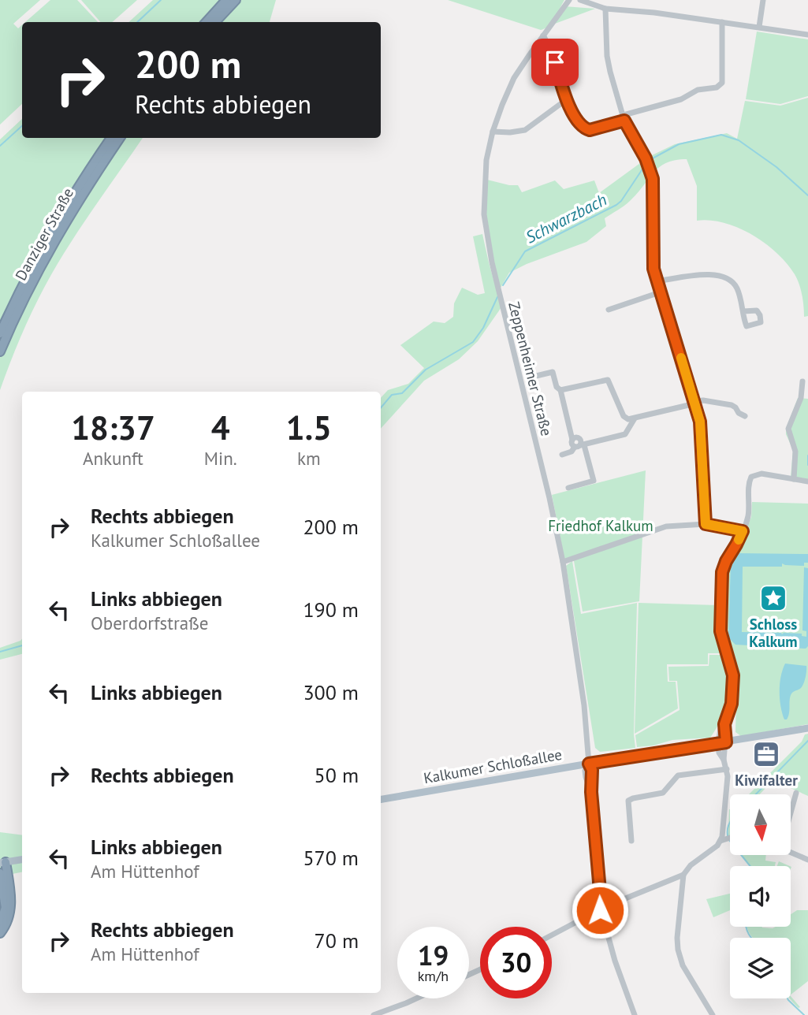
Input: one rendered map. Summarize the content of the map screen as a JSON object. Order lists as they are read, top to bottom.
{
  "streets": {
    "highway": ["Danziger Straße"],
    "main road": ["Kalkumer Schloßallee"],
    "street": ["Zeppenheimer Straße"]
  },
  "crossings": [
    ["Zeppenheimer Straße", "Kalkumer Schloßallee"]
  ],
  "water": ["Schwarzbach"],
  "parks": ["Friedhof Kalkum"],
  "places": {
    "place": ["Schloss Kalkum"],
    "office": ["Kiwifalter"]
  },
  "north": "bottom",
  "page": {
    "turn": ["200 m", "Rechts abbiegen"],
    "eta": [
      "18:37",
      "Ankunft",
      "4",
      "Min.",
      "1.5",
      "km"
    ],
    "list": [
      {
        "name": "Rechts abbiegen",
        "note": "Kalkumer Schloßallee",
        "value": "200 m"
      },
      {
        "name": "Links abbiegen",
        "note": "Oberdorfstraße",
        "value": "190 m"
      },
      {
        "name": "Links abbiegen",
        "value": "300 m"
      },
      {
        "name": "Rechts abbiegen",
        "value": "50 m"
      },
      {
        "name": "Links abbiegen",
        "note": "Am Hüttenhof",
        "value": "570 m"
      },
      {
        "name": "Rechts abbiegen",
        "note": "Am Hüttenhof",
        "value": "70 m"
      }
    ],
    "speed": "19 km/h",
    "limit": "30"
  }
}
